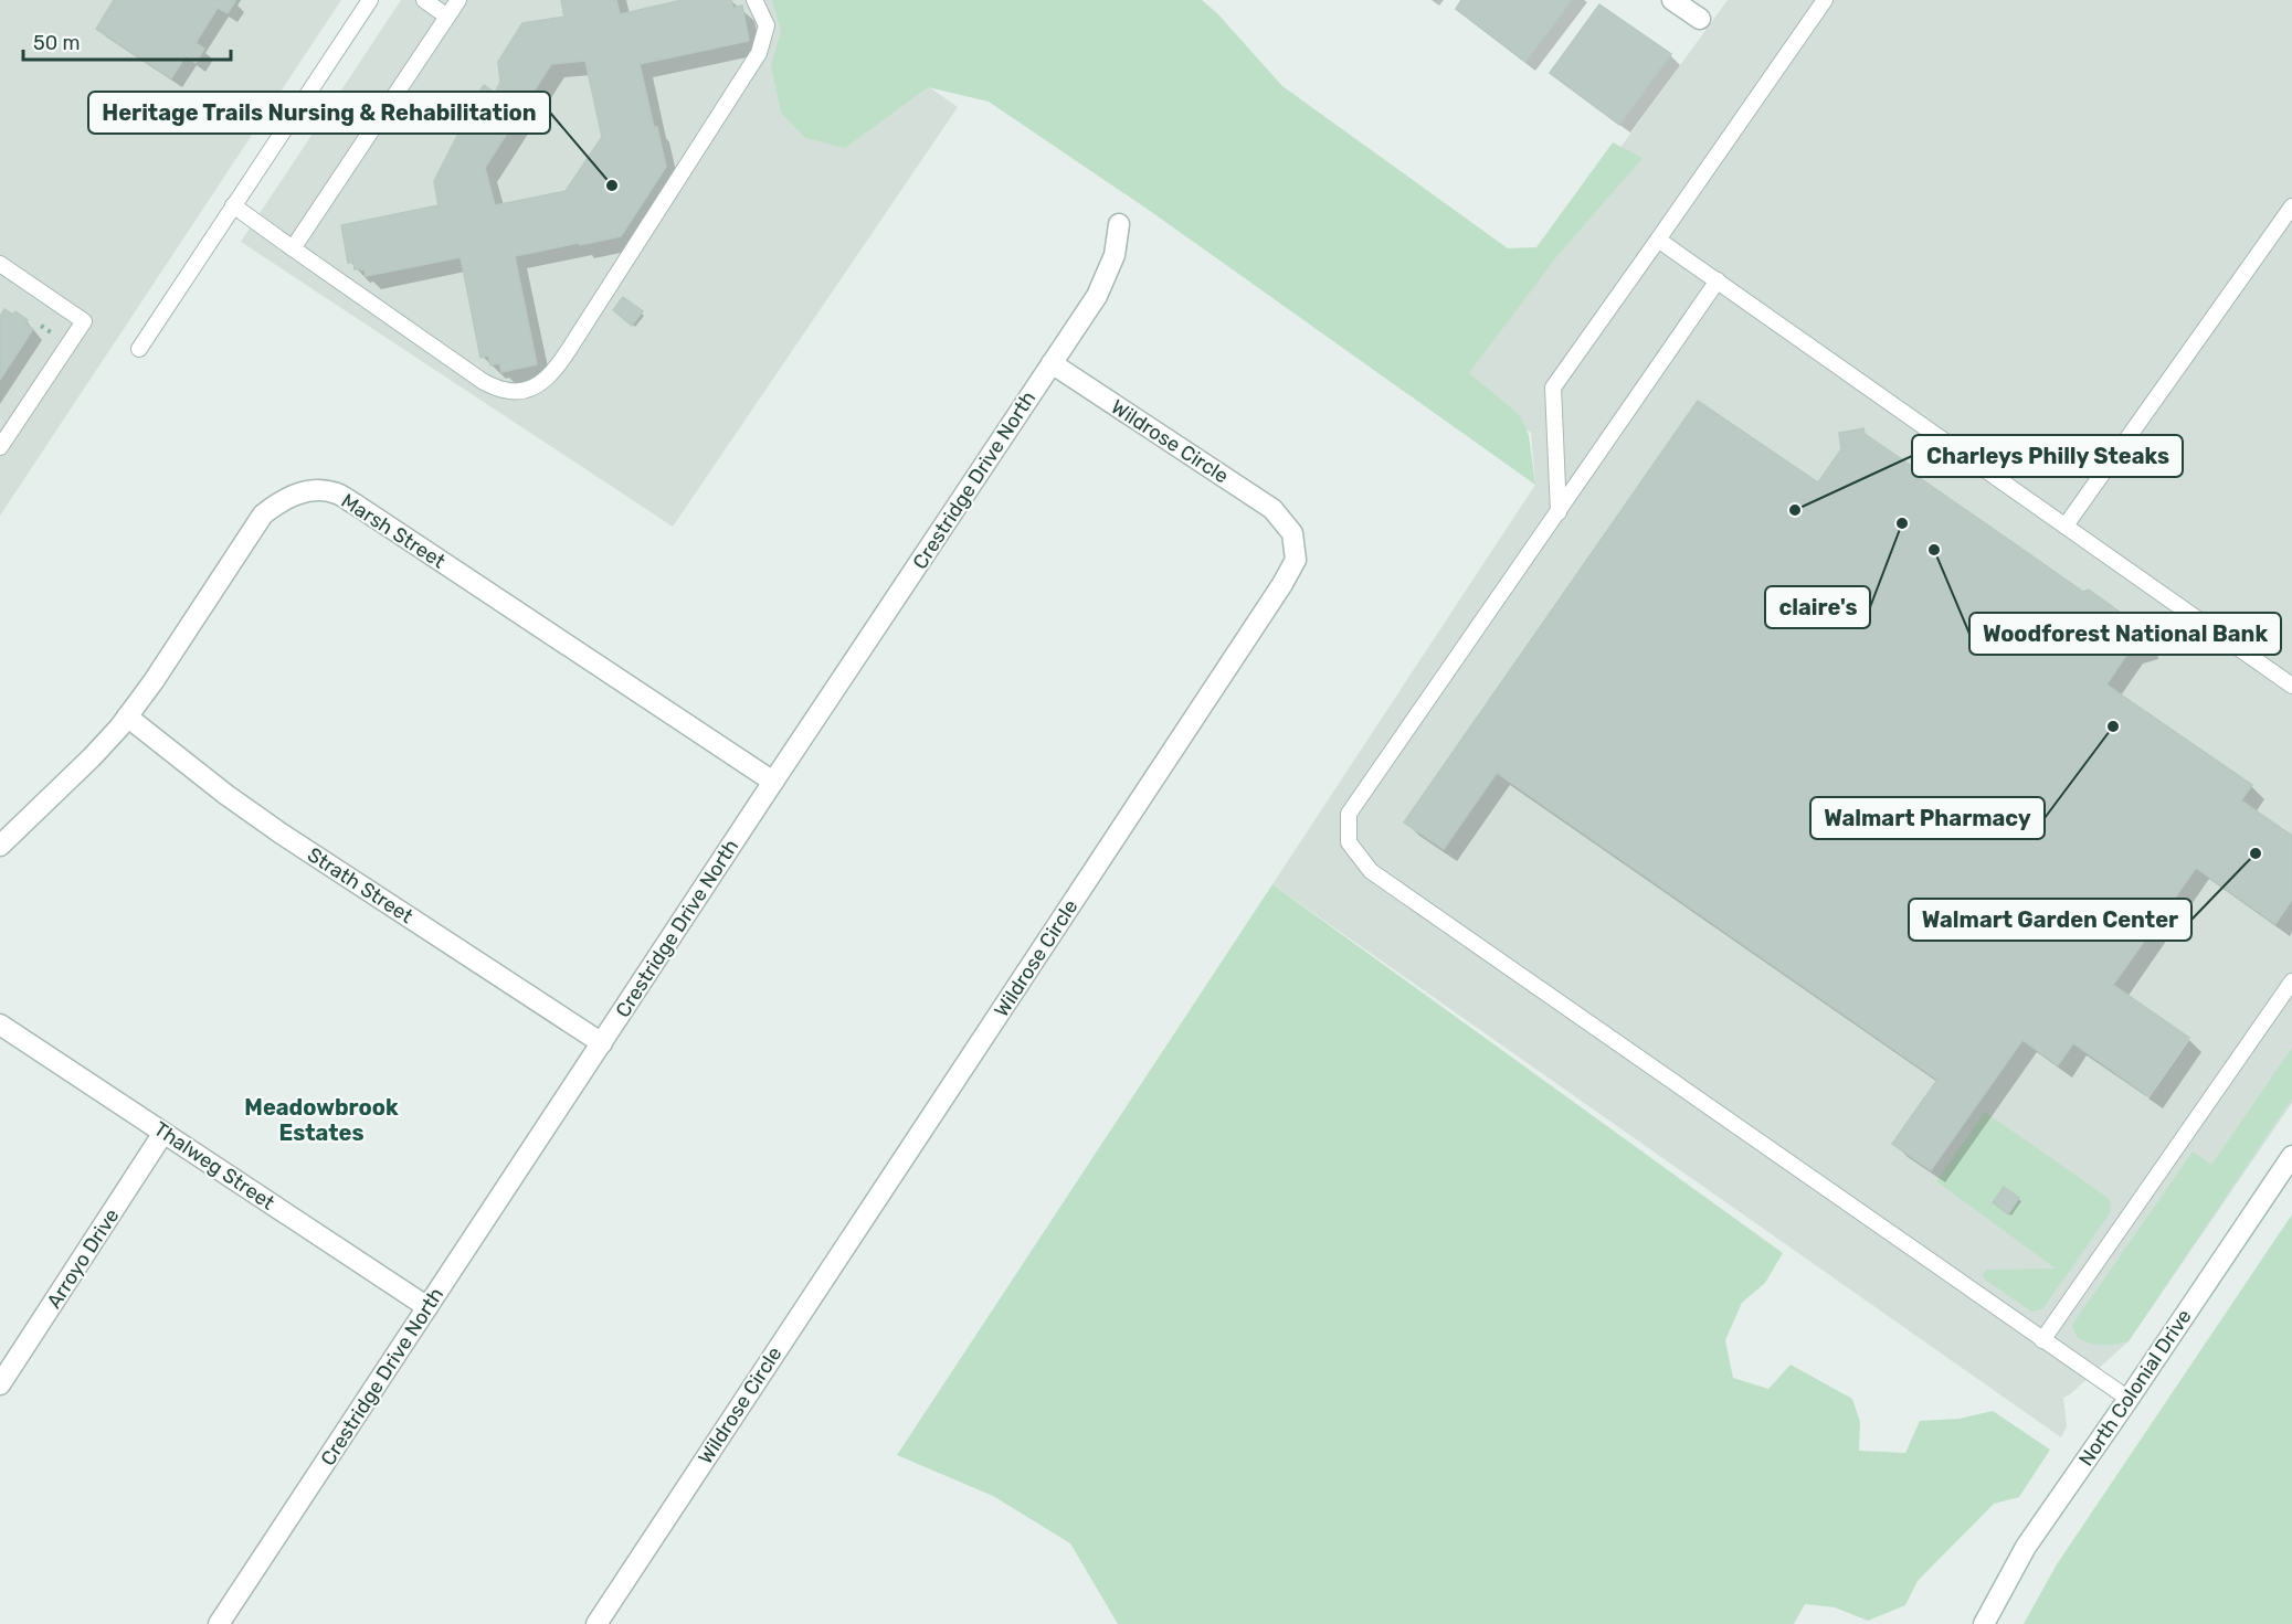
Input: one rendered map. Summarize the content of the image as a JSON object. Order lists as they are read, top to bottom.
{
  "streets": {
    "street": [
      "Wildrose Circle",
      "Crestridge Drive North",
      "Marsh Street",
      "Strath Street",
      "Thalweg Street",
      "Arroyo Drive",
      "North Colonial Drive"
    ]
  },
  "crossings": [
    ["Wildrose Circle", "Crestridge Drive North"],
    ["Crestridge Drive North", "Marsh Street"],
    ["Crestridge Drive North", "Strath Street"],
    ["Crestridge Drive North", "Thalweg Street"],
    ["Marsh Street", "Strath Street"],
    ["Thalweg Street", "Arroyo Drive"]
  ],
  "districts": ["Meadowbrook Estates"],
  "places": [
    "Heritage Trails Nursing & Rehabilitation",
    "Charleys Philly Steaks",
    "claire's",
    "Woodforest National Bank",
    "Walmart Pharmacy",
    "Walmart Garden Center"
  ],
  "scale_bar": "50 m"
}
